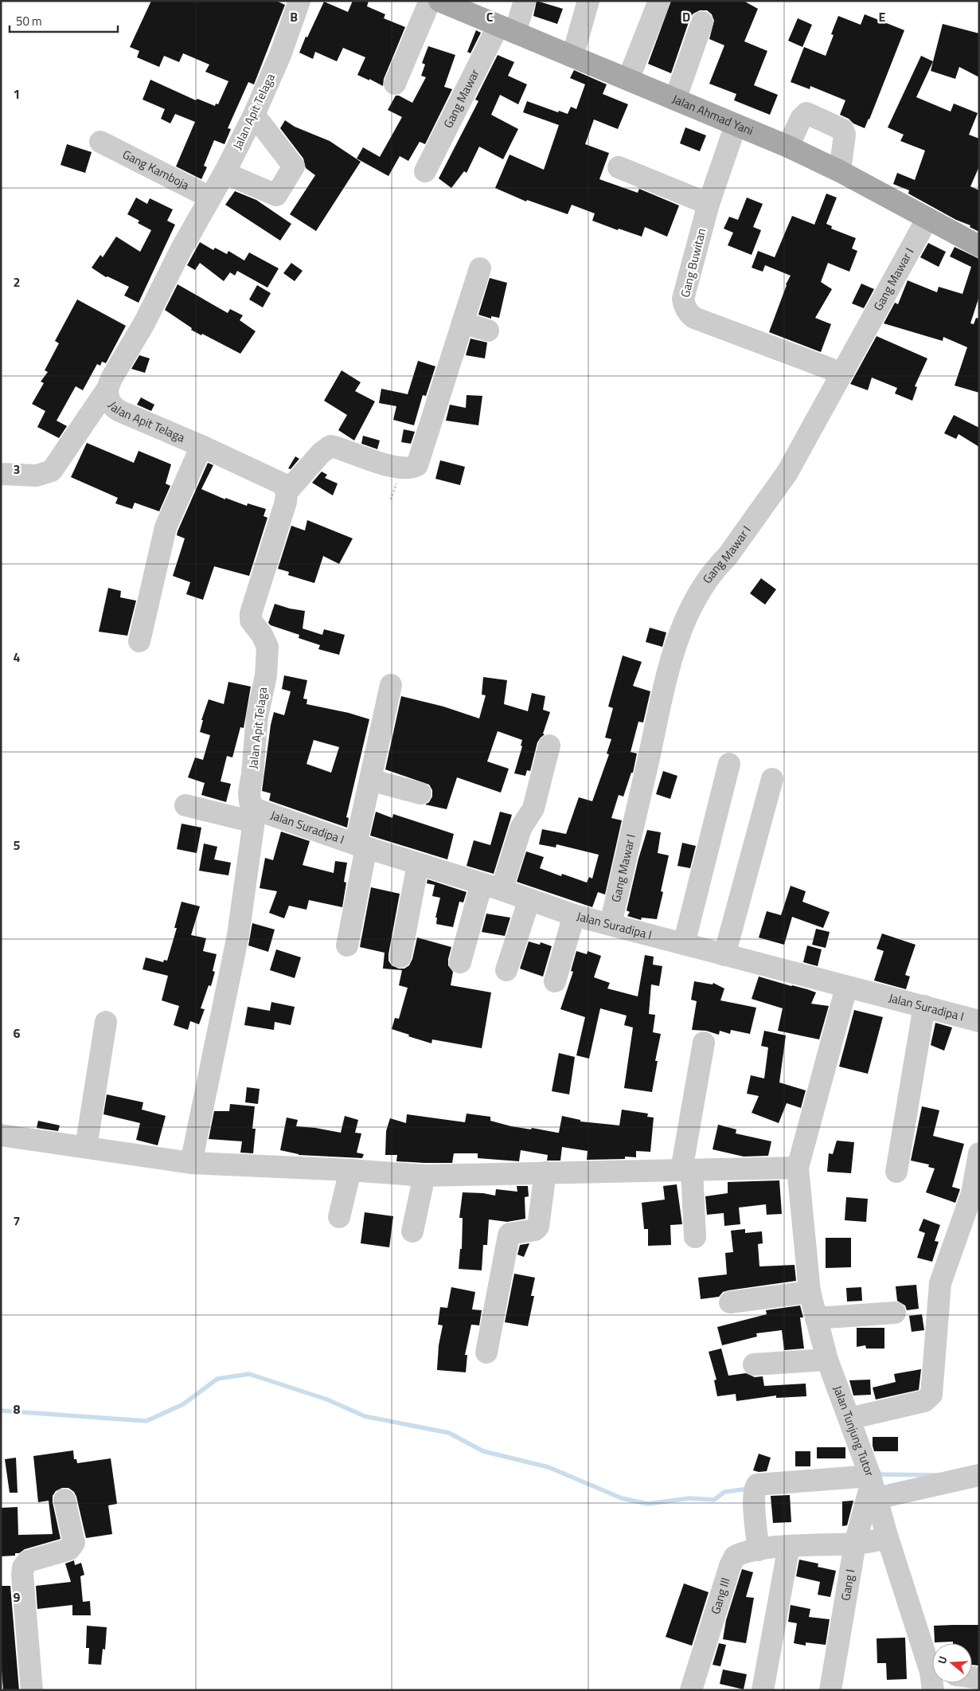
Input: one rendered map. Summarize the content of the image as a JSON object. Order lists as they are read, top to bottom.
{
  "streets": {
    "main road": ["Jalan Ahmad Yani"],
    "street": [
      "Gang Mawar",
      "Jalan Apit Telaga",
      "Gang Kamboja",
      "Gang Buwitan",
      "Gang Mawar I",
      "Jalan Suradipa I",
      "Jalan Tunjung Tutor",
      "Gang I",
      "Gang III"
    ]
  },
  "crossings": [
    ["Gang Mawar", "Jalan Ahmad Yani"],
    ["Jalan Apit Telaga", "Gang Kamboja"],
    ["Jalan Apit Telaga", "Jalan Suradipa I"],
    ["Jalan Ahmad Yani", "Gang Buwitan"],
    ["Jalan Ahmad Yani", "Gang Mawar I"],
    ["Gang Buwitan", "Gang Mawar I"],
    ["Gang Mawar I", "Jalan Suradipa I"],
    ["Jalan Tunjung Tutor", "Gang I"],
    ["Jalan Tunjung Tutor", "Gang III"],
    ["Gang I", "Gang III"]
  ],
  "scale_bar": "50 m",
  "north": "left",
  "grid": {
    "columns": [
      "B",
      "C",
      "D",
      "E"
    ],
    "rows": [
      "1",
      "2",
      "3",
      "4",
      "5",
      "6",
      "7",
      "8",
      "9"
    ]
  }
}
